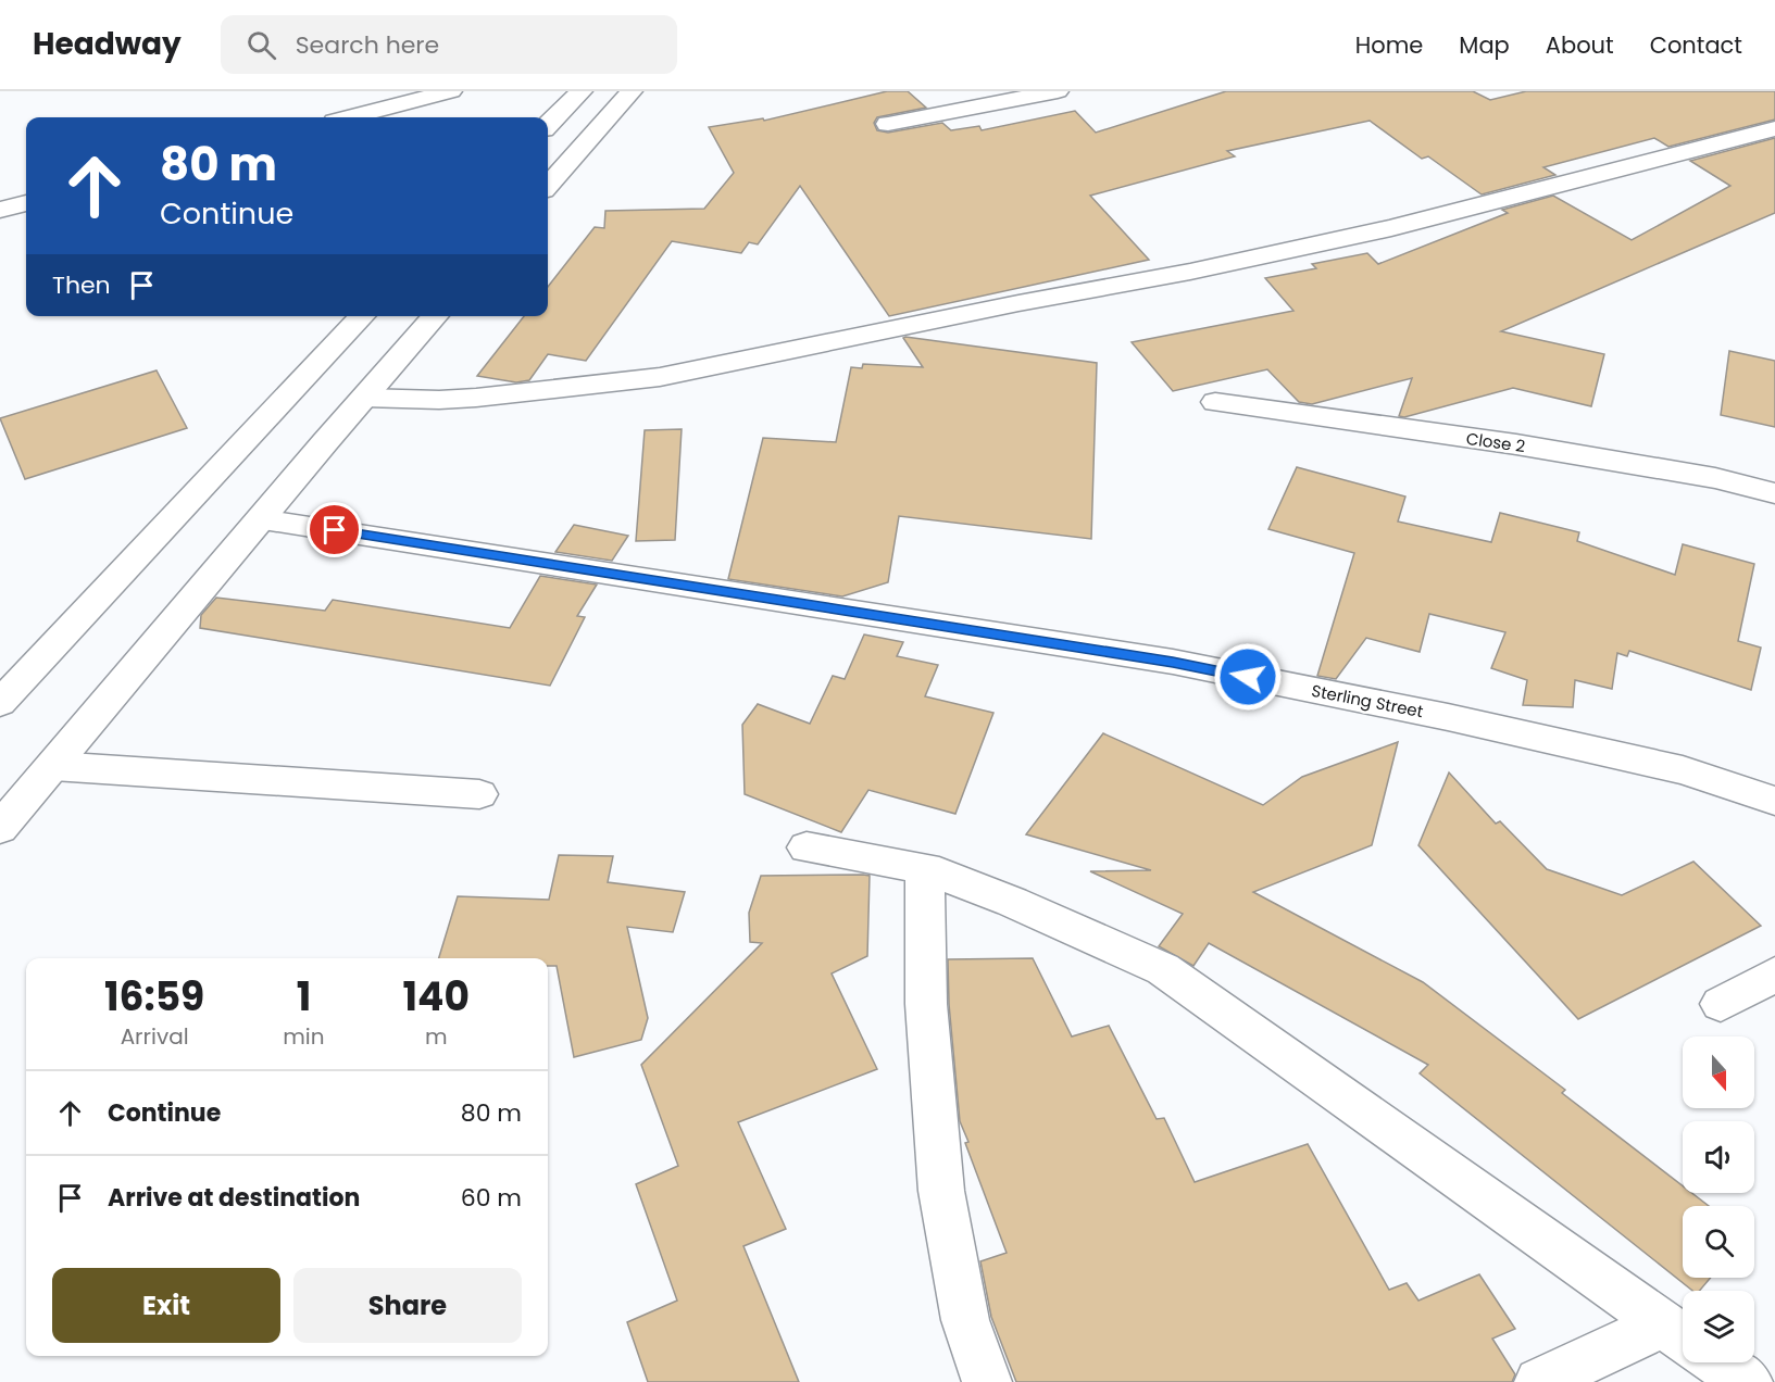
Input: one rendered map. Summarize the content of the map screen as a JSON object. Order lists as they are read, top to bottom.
{
  "streets": {
    "street": ["Close 2", "Sterling Street"]
  },
  "north": "bottom",
  "page": {
    "header": "Headway",
    "search": "Search here",
    "nav": [
      "Home",
      "Map",
      "About",
      "Contact"
    ],
    "turn": ["80 m", "Continue"],
    "then": "Then",
    "eta": [
      "16:59",
      "Arrival",
      "1",
      "min",
      "140",
      "m"
    ],
    "list": [
      {
        "name": "Continue",
        "value": "80 m"
      },
      {
        "name": "Arrive at destination",
        "value": "60 m"
      }
    ],
    "buttons": ["Exit", "Share"]
  }
}
